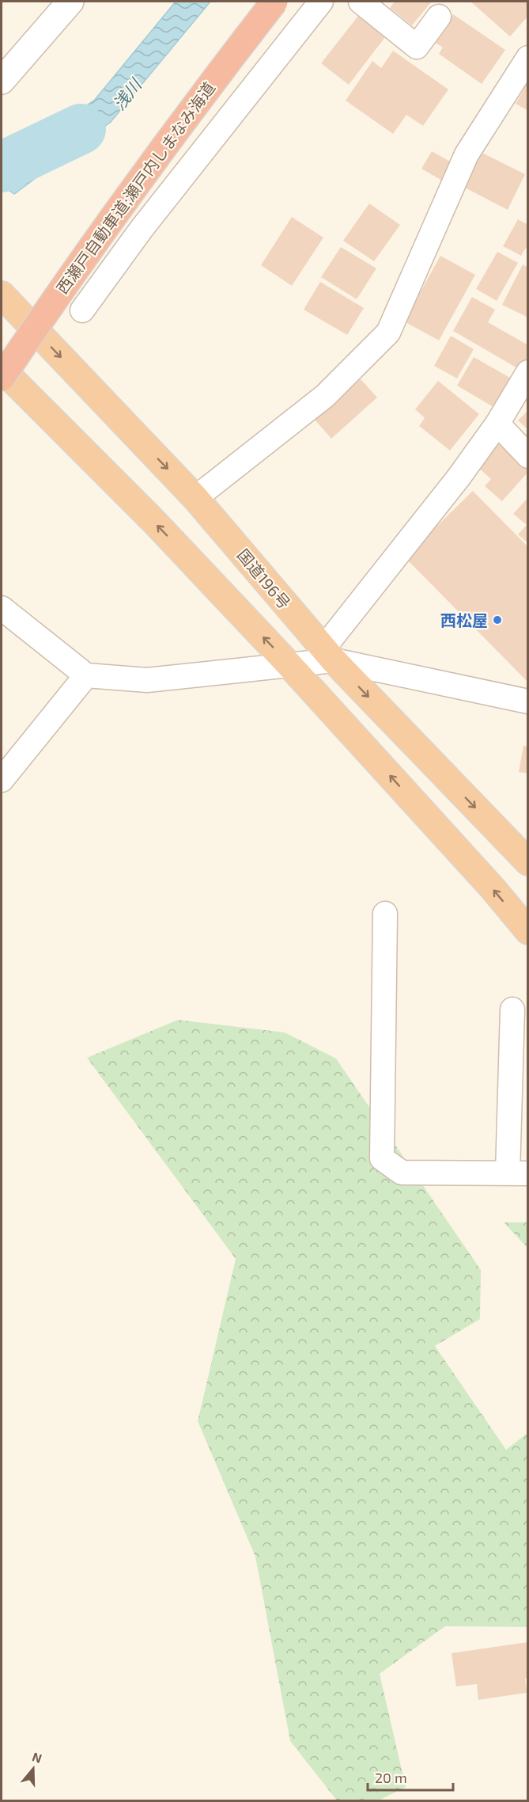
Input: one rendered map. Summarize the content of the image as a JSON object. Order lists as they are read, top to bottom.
{
  "streets": {
    "highway": ["西瀬戸自動車道;瀬戸内しまなみ海道", "国道196号"]
  },
  "water": ["浅川"],
  "places": ["西松屋"],
  "scale_bar": "20 m",
  "north": "top"
}
